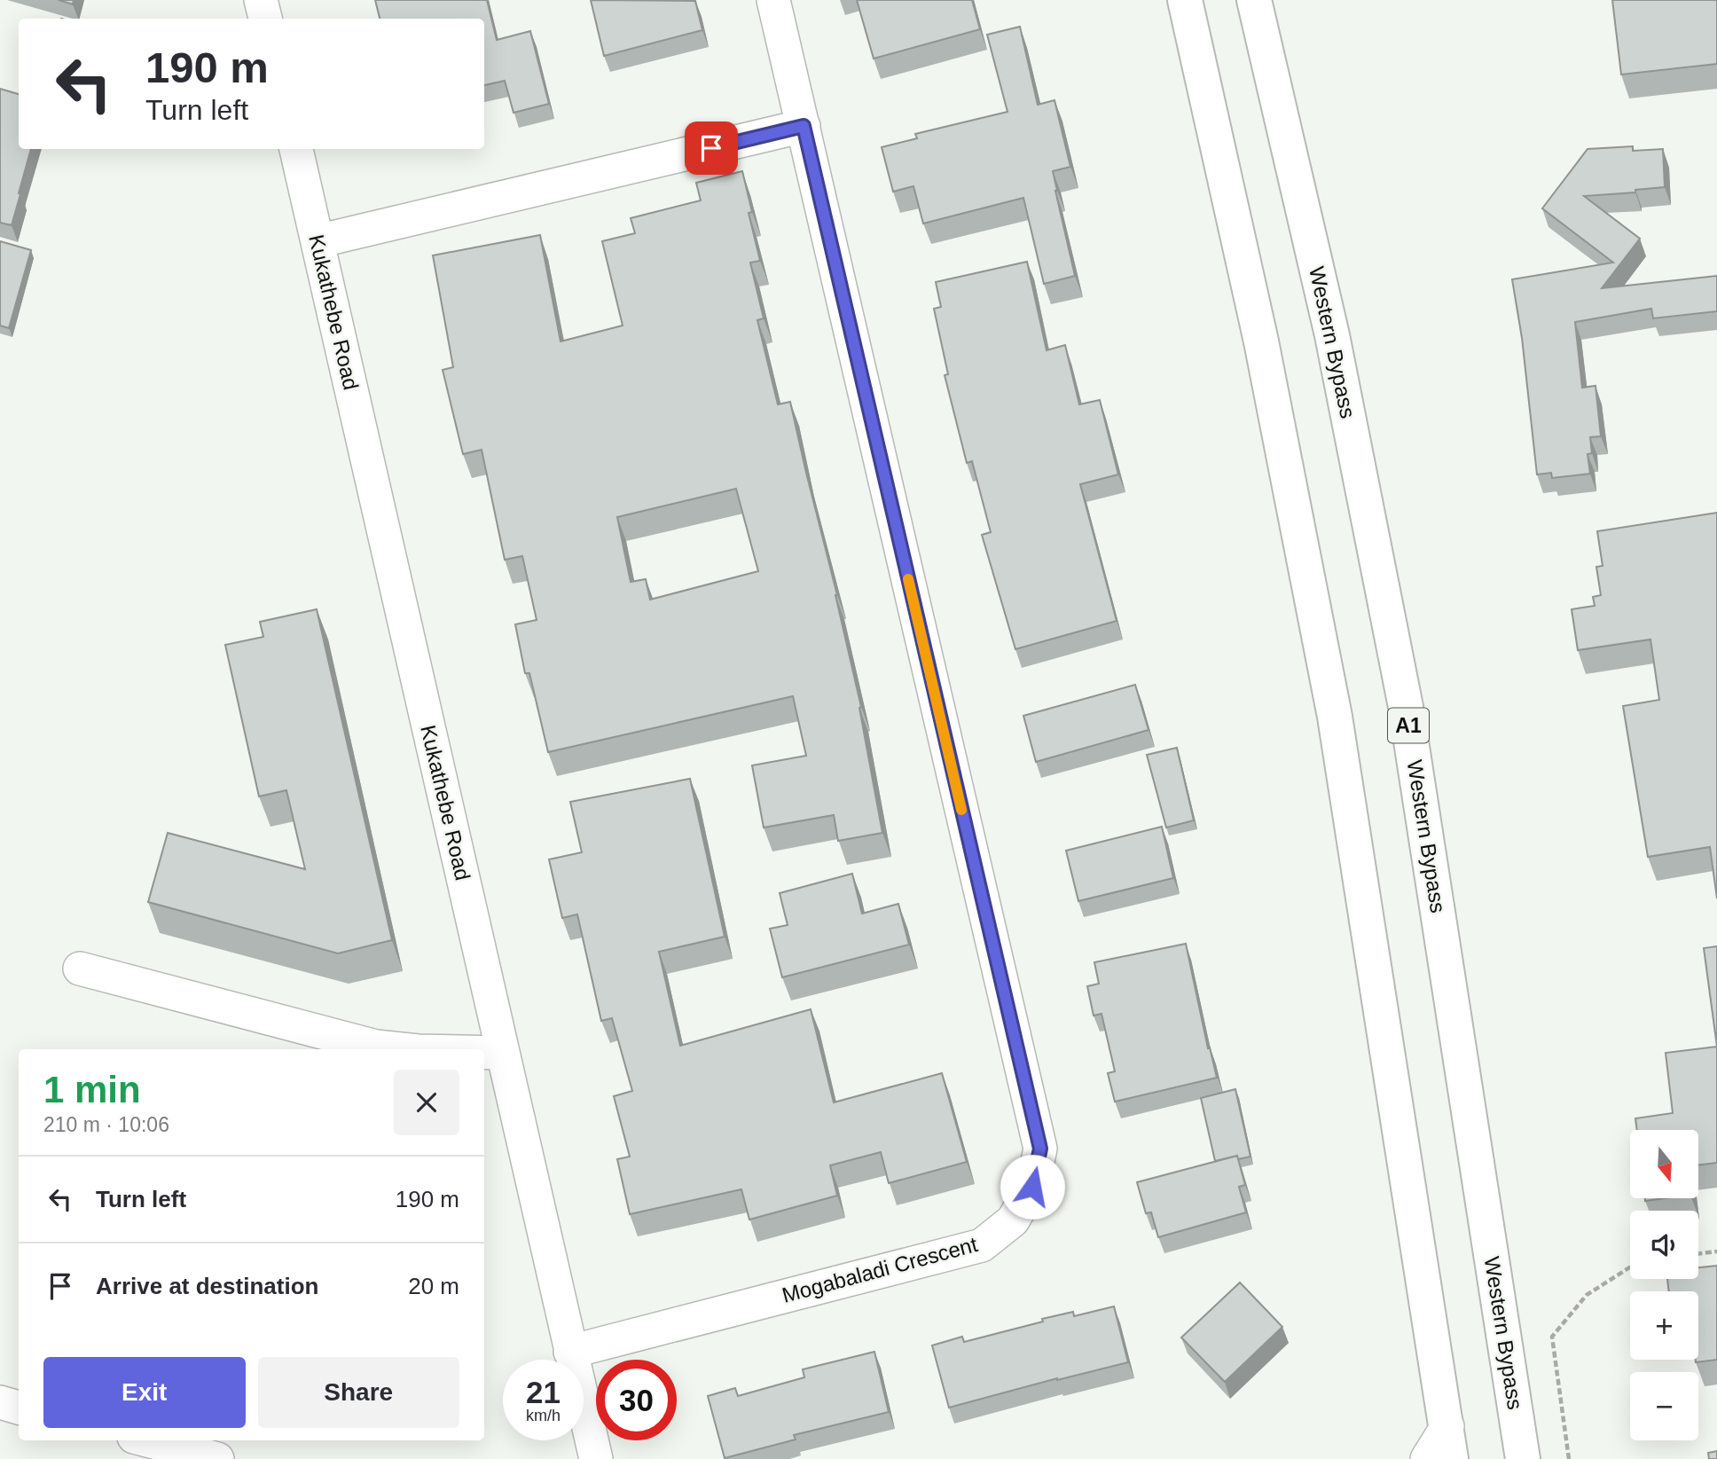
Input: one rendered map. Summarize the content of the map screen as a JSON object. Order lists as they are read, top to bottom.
{
  "streets": {
    "highway": ["Western Bypass", "A1"],
    "street": ["Kukathebe Road", "Mogabaladi Crescent"]
  },
  "crossings": [
    ["Kukathebe Road", "Mogabaladi Crescent"]
  ],
  "north": "bottom",
  "page": {
    "turn": ["190 m", "Turn left"],
    "heading": ["1 min", "210 m · 10:06"],
    "map_buttons": ["+", "−"],
    "list": [
      {
        "name": "Turn left",
        "value": "190 m"
      },
      {
        "name": "Arrive at destination",
        "value": "20 m"
      }
    ],
    "buttons": ["Exit", "Share"],
    "speed": "21 km/h",
    "limit": "30"
  }
}
